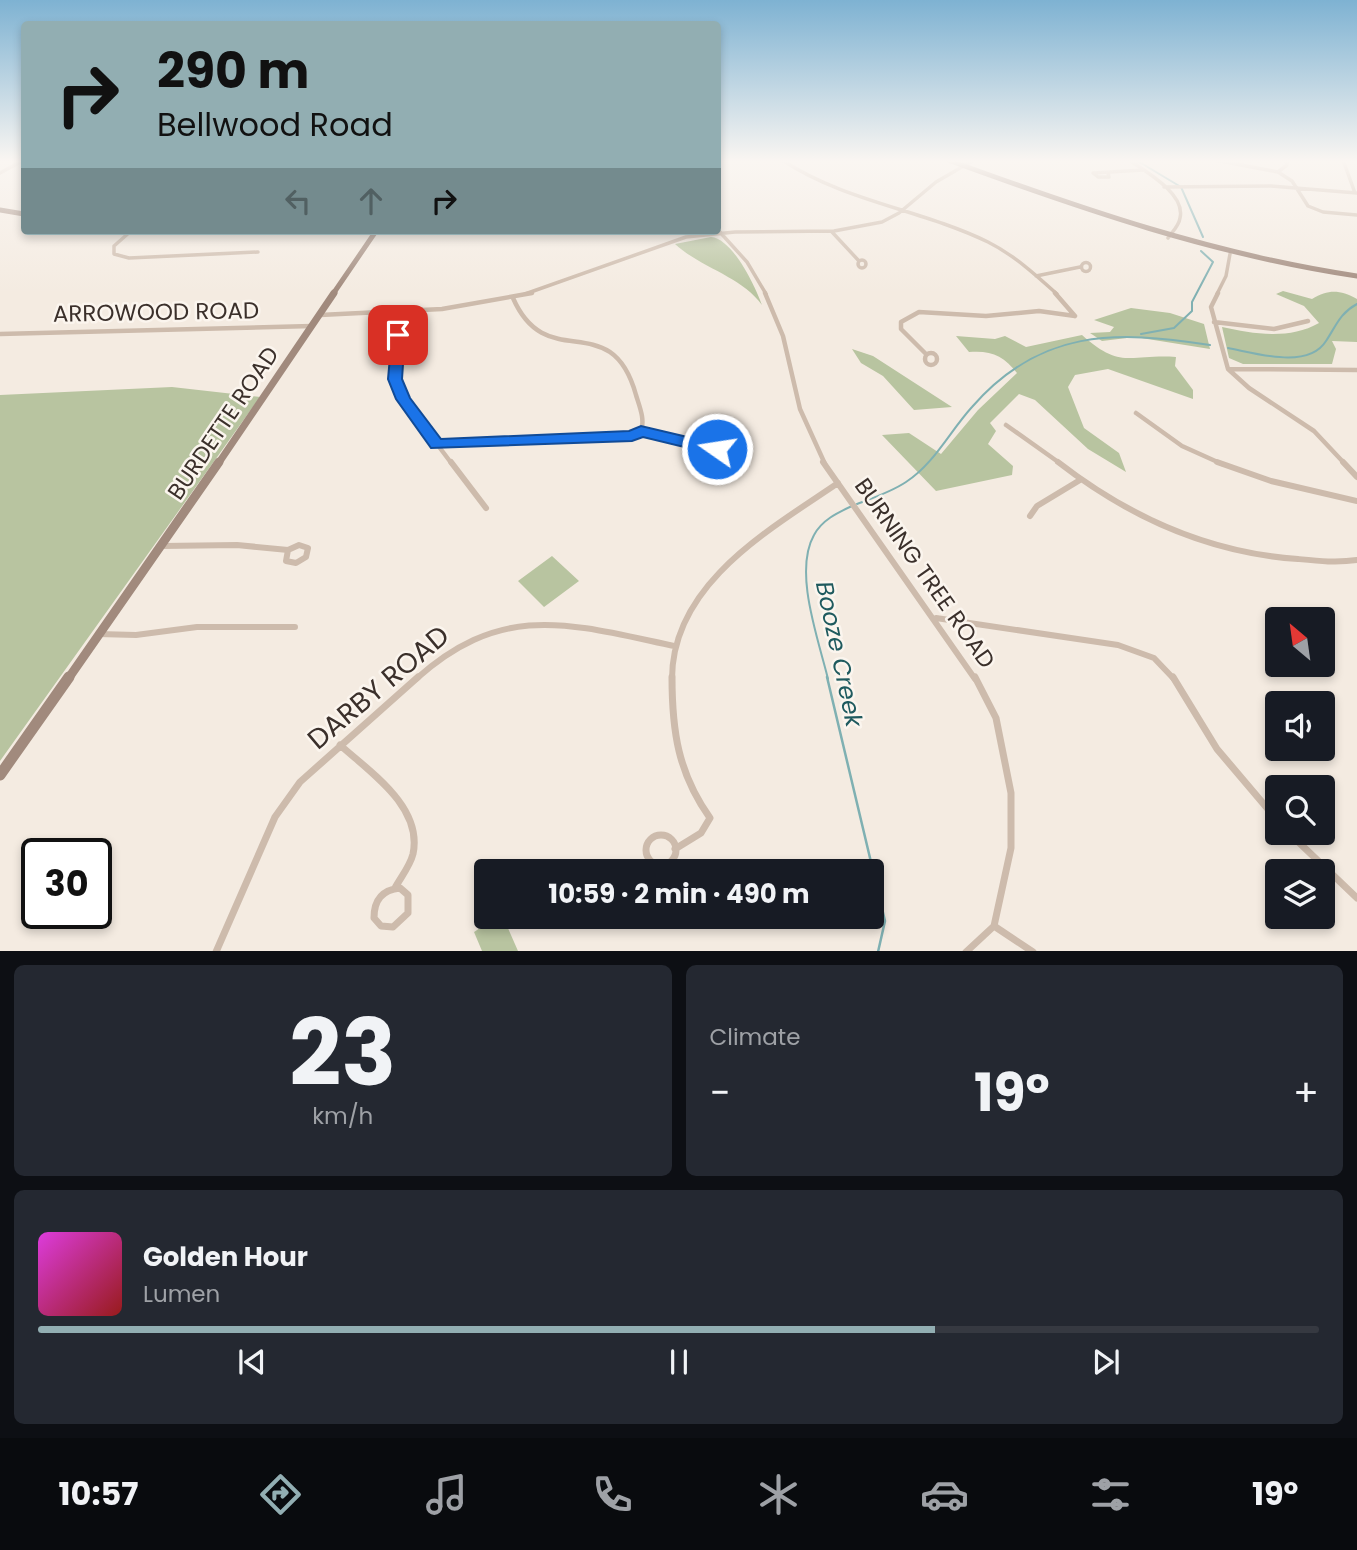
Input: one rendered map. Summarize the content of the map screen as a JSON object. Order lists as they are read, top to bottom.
{
  "streets": {
    "street": [
      "ARROWOOD ROAD",
      "BURDETTE ROAD",
      "BURNING TREE ROAD",
      "DARBY ROAD"
    ]
  },
  "crossings": [
    ["ARROWOOD ROAD", "BURDETTE ROAD"]
  ],
  "water": ["Booze Creek"],
  "north": "top left",
  "page": {
    "turn": ["290 m", "Bellwood Road"],
    "limit": "30",
    "trip": "10:59 · 2 min · 490 m",
    "tile": [
      ["23", "km/h"],
      "Climate"
    ],
    "heat": ["−", "19°", "+"],
    "song": ["Golden Hour", "Lumen"],
    "tabs": ["10:57", "19°"]
  }
}
